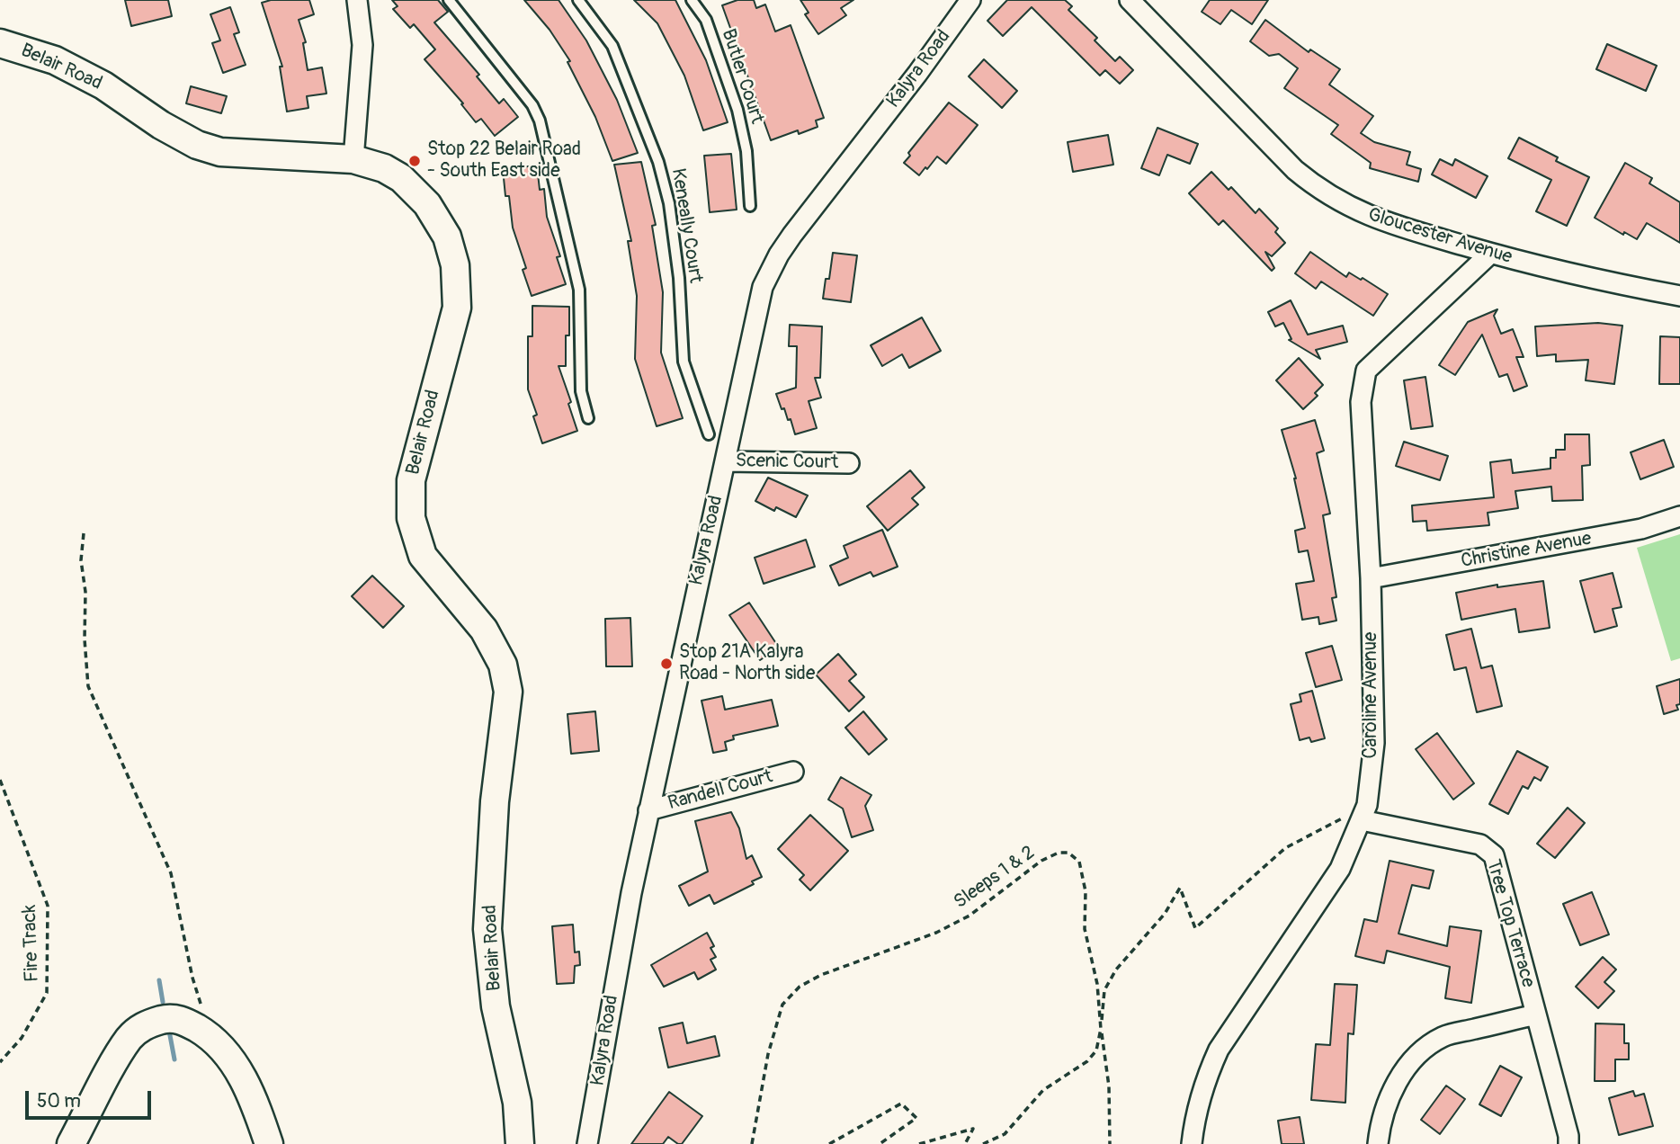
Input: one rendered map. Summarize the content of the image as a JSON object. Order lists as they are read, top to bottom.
{
  "streets": {
    "main road": ["Belair Road"],
    "street": [
      "Kalyra Road",
      "Gloucester Avenue",
      "Scenic Court",
      "Christine Avenue",
      "Caroline Avenue",
      "Randell Court",
      "Tree Top Terrace"
    ],
    "lane": ["Butler Court", "Keneally Court"],
    "path": ["Sleeps 1 & 2", "Fire Track"]
  },
  "crossings": [
    ["Kalyra Road", "Scenic Court"],
    ["Kalyra Road", "Randell Court"],
    ["Gloucester Avenue", "Caroline Avenue"],
    ["Christine Avenue", "Caroline Avenue"],
    ["Caroline Avenue", "Tree Top Terrace"]
  ],
  "places": ["Stop 22 Belair Road - South East side", "Stop 21A Kalyra Road - North side"],
  "scale_bar": "50 m"
}
